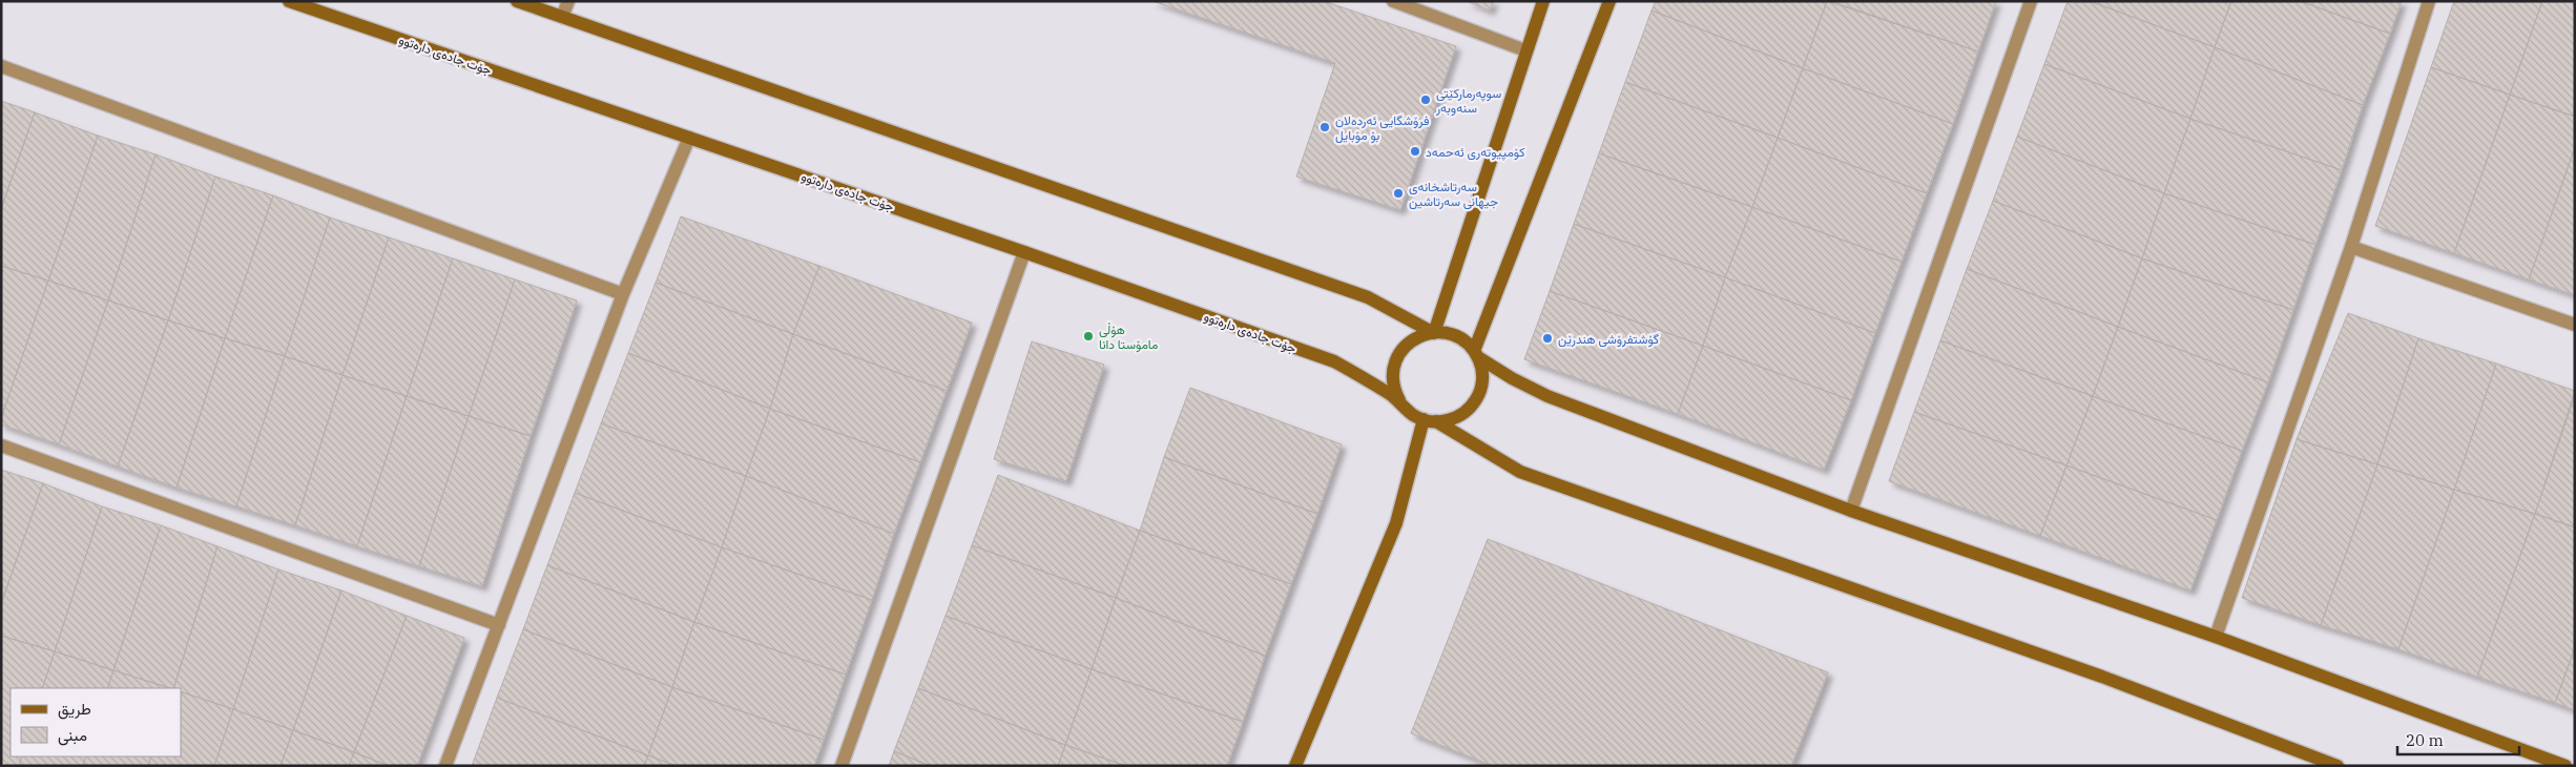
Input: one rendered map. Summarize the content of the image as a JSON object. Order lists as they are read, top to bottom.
{
  "streets": {
    "main road": ["جۆت جادەی دارەتوو"]
  },
  "places": [
    "سوپەرمارکێتی سنەوبەر",
    "فرۆشگایی ئەردەلان بۆ مۆبایل",
    "کۆمپیوتەری ئەحمەد",
    "سەرتاشخانەی جیهانی سەرتاشین",
    "هۆڵی مامۆستا دانا",
    "گۆشتفرۆشی هندرێن"
  ],
  "legend": ["طريق", "مبنى"],
  "scale_bar": "20 m"
}
